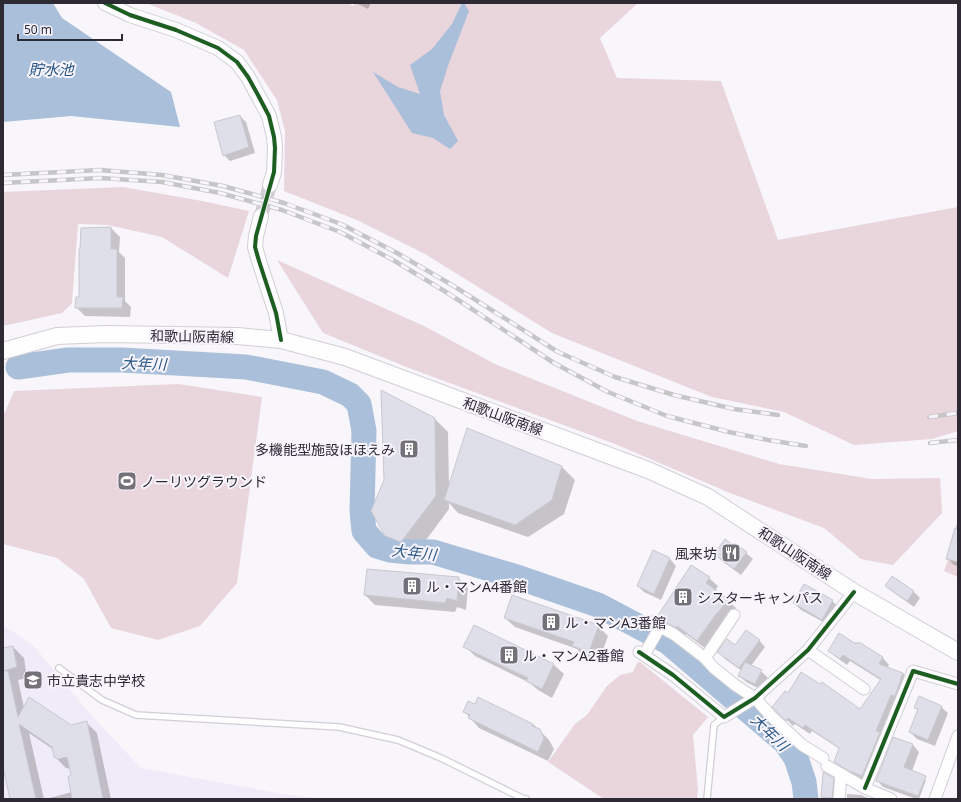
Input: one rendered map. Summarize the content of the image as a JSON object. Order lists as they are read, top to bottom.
{
  "streets": {
    "main road": ["和歌山阪南線"]
  },
  "water": ["貯水池", "大年川"],
  "places": {
    "building": [
      "多機能型施設ほほえみ",
      "ル・マンA4番館",
      "シスターキャンパス",
      "ル・マンA3番館",
      "ル・マンA2番館"
    ],
    "sports": ["ノーリツグラウンド"],
    "restaurant": ["風来坊"],
    "school or university": ["市立貴志中学校"]
  },
  "scale_bar": "50 m"
}
